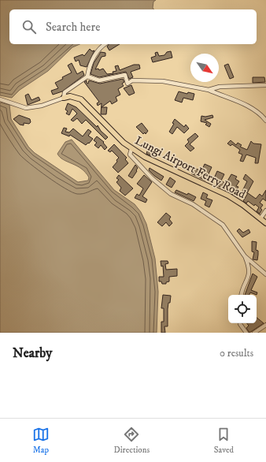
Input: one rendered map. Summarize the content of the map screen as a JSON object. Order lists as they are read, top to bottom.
{
  "streets": {
    "main road": ["Lungi Airport Ferry Road"]
  },
  "north": "bottom right",
  "page": {
    "search": "Search here",
    "heading": ["Nearby", "0 results"],
    "nav": ["Map", "Directions", "Saved"]
  }
}
